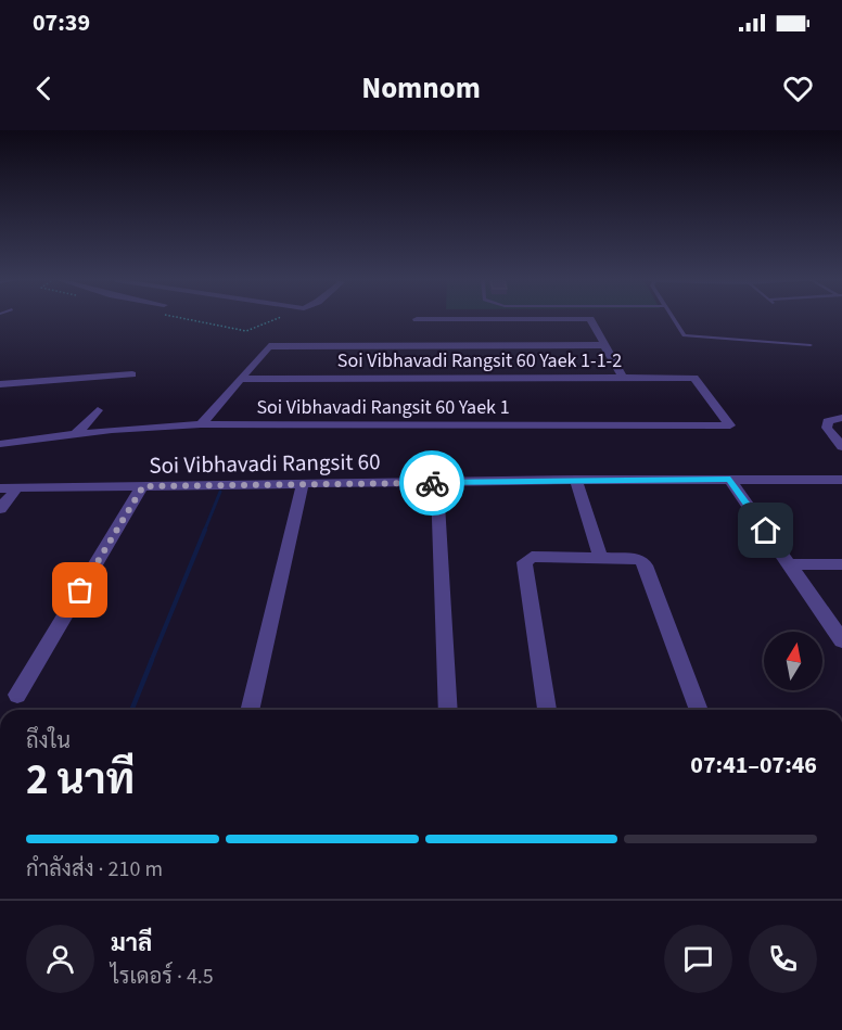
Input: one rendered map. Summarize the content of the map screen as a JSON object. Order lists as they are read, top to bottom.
{
  "streets": {
    "street": ["Soi Vibhavadi Rangsit 60 Yaek 1-1-2", "Soi Vibhavadi Rangsit 60 Yaek 1", "Soi Vibhavadi Rangsit 60"]
  },
  "crossings": [
    ["Soi Vibhavadi Rangsit 60 Yaek 1-1-2", "Soi Vibhavadi Rangsit 60 Yaek 1"]
  ],
  "north": "top",
  "page": {
    "status": "07:39",
    "header": "Nomnom",
    "heading": ["2 นาที", "ถึงใน", "07:41–07:46"],
    "panel": ["มาลี", "ไรเดอร์ · 4.5"],
    "bar": "กำลังส่ง · 210 m"
  }
}
